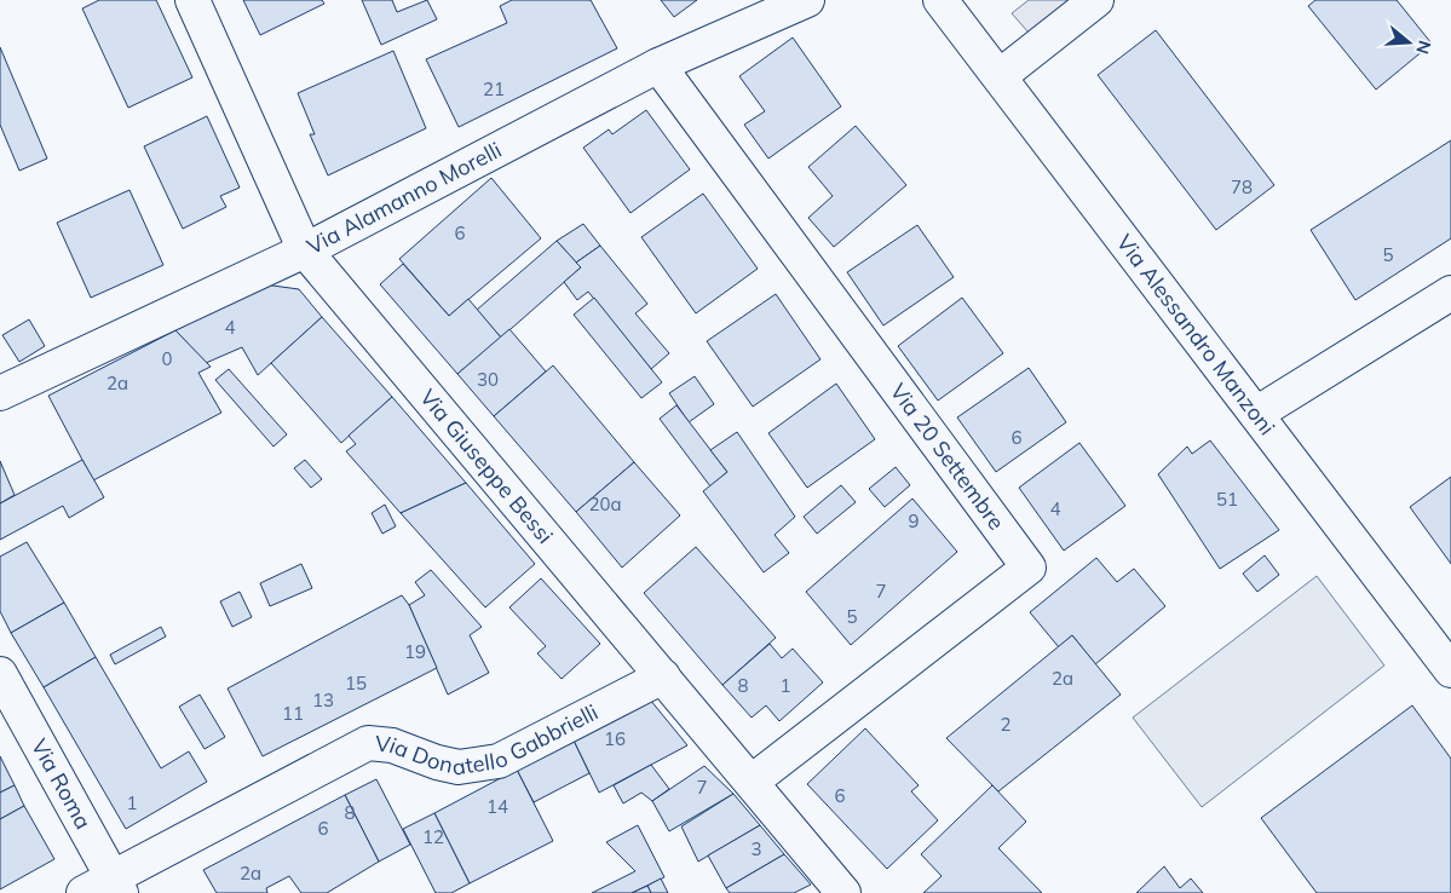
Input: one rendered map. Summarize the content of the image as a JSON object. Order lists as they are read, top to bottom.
{
  "streets": {
    "street": [
      "Via Alamanno Morelli",
      "Via Alessandro Manzoni",
      "Via 20 Settembre",
      "Via Giuseppe Bessi",
      "Via Donatello Gabbrielli",
      "Via Roma"
    ]
  },
  "crossings": [
    ["Via Alamanno Morelli", "Via 20 Settembre"],
    ["Via Alamanno Morelli", "Via Giuseppe Bessi"],
    ["Via 20 Settembre", "Via Giuseppe Bessi"],
    ["Via Giuseppe Bessi", "Via Donatello Gabbrielli"],
    ["Via Donatello Gabbrielli", "Via Roma"]
  ],
  "house_numbers": [
    "21",
    "78",
    "6",
    "5",
    "4",
    "0",
    "30",
    "2a",
    "6",
    "51",
    "20a",
    "4",
    "9",
    "7",
    "5",
    "19",
    "2a",
    "15",
    "8",
    "1",
    "13",
    "11",
    "2",
    "16",
    "7",
    "6",
    "1",
    "14",
    "8",
    "6",
    "12",
    "3",
    "2a"
  ],
  "north": "right"
}
